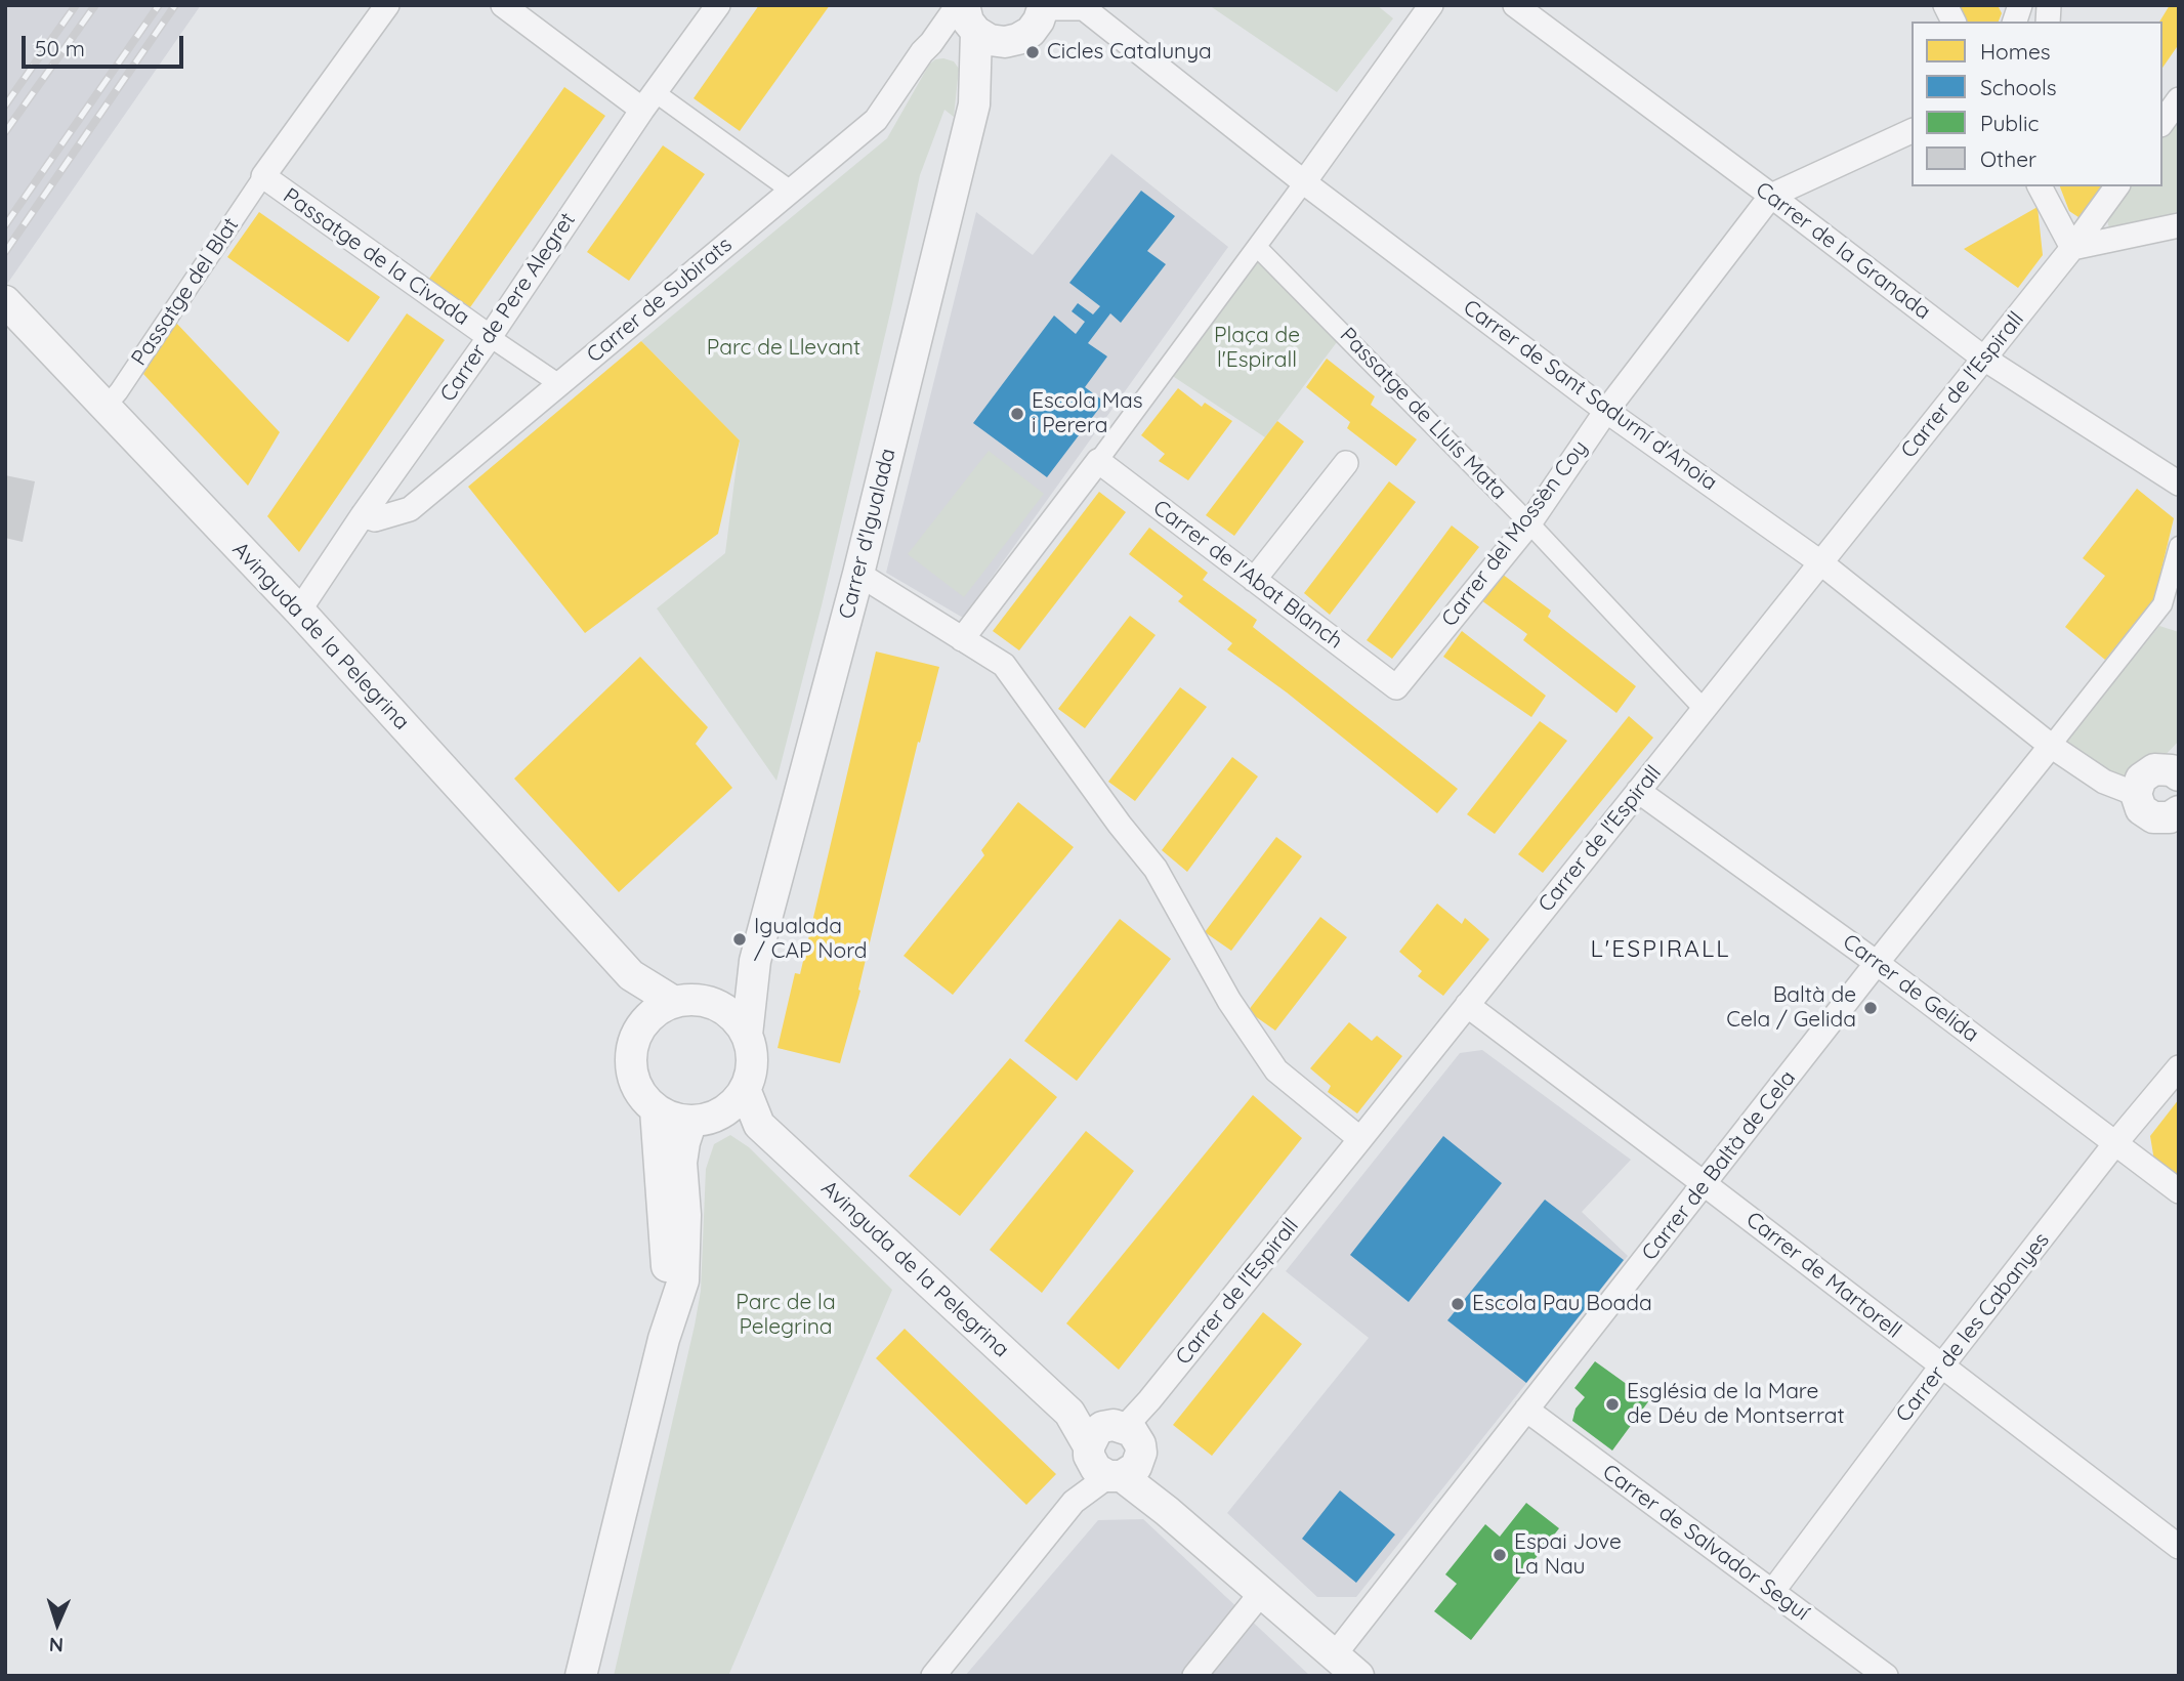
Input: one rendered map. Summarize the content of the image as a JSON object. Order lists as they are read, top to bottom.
{
  "streets": {
    "street": [
      "Carrer de la Granada",
      "Passatge de la Civada",
      "Passatge del Blat",
      "Carrer de Subirats",
      "Carrer de Pere Alegret",
      "Carrer de l'Espirall",
      "Carrer de Sant Sadurní d'Anoia",
      "Passatge de Lluís Mata",
      "Carrer d'Igualada",
      "Carrer del Mossèn Coy",
      "Carrer de l'Abat Blanch",
      "Avinguda de la Pelegrina",
      "Carrer de Gelida",
      "Carrer de Baltà de Cela",
      "Carrer de Martorell",
      "Carrer de les Cabanyes",
      "Carrer de Salvador Seguí"
    ]
  },
  "crossings": [
    ["Carrer de la Granada", "Carrer de l'Espirall"],
    ["Carrer de la Granada", "Carrer del Mossèn Coy"],
    ["Passatge de la Civada", "Passatge del Blat"],
    ["Passatge de la Civada", "Carrer de Pere Alegret"],
    ["Passatge del Blat", "Avinguda de la Pelegrina"],
    ["Carrer de Subirats", "Carrer de Pere Alegret"],
    ["Carrer de Subirats", "Carrer d'Igualada"],
    ["Carrer de Pere Alegret", "Avinguda de la Pelegrina"],
    ["Carrer de l'Espirall", "Carrer de Sant Sadurní d'Anoia"],
    ["Carrer de l'Espirall", "Passatge de Lluís Mata"],
    ["Carrer de l'Espirall", "Avinguda de la Pelegrina"],
    ["Carrer de l'Espirall", "Carrer de Gelida"],
    ["Carrer de l'Espirall", "Carrer de Martorell"],
    ["Carrer de Sant Sadurní d'Anoia", "Carrer del Mossèn Coy"],
    ["Carrer de Sant Sadurní d'Anoia", "Carrer de Baltà de Cela"],
    ["Passatge de Lluís Mata", "Carrer del Mossèn Coy"],
    ["Carrer d'Igualada", "Avinguda de la Pelegrina"],
    ["Carrer del Mossèn Coy", "Carrer de l'Abat Blanch"],
    ["Carrer de Gelida", "Carrer de Baltà de Cela"],
    ["Carrer de Gelida", "Carrer de les Cabanyes"],
    ["Carrer de Baltà de Cela", "Carrer de Martorell"],
    ["Carrer de Baltà de Cela", "Carrer de Salvador Seguí"],
    ["Carrer de Martorell", "Carrer de les Cabanyes"],
    ["Carrer de les Cabanyes", "Carrer de Salvador Seguí"]
  ],
  "districts": ["L'ESPIRALL"],
  "parks": ["Plaça de l'Espirall", "Parc de Llevant", "Parc de la Pelegrina"],
  "places": [
    "Cicles Catalunya",
    "Escola Mas i Perera",
    "Igualada / CAP Nord",
    "Baltà de Cela / Gelida",
    "Escola Pau Boada",
    "Església de la Mare de Déu de Montserrat",
    "Espai Jove La Nau"
  ],
  "legend": [
    "Homes",
    "Schools",
    "Public",
    "Other"
  ],
  "scale_bar": "50 m",
  "north": "bottom"
}
